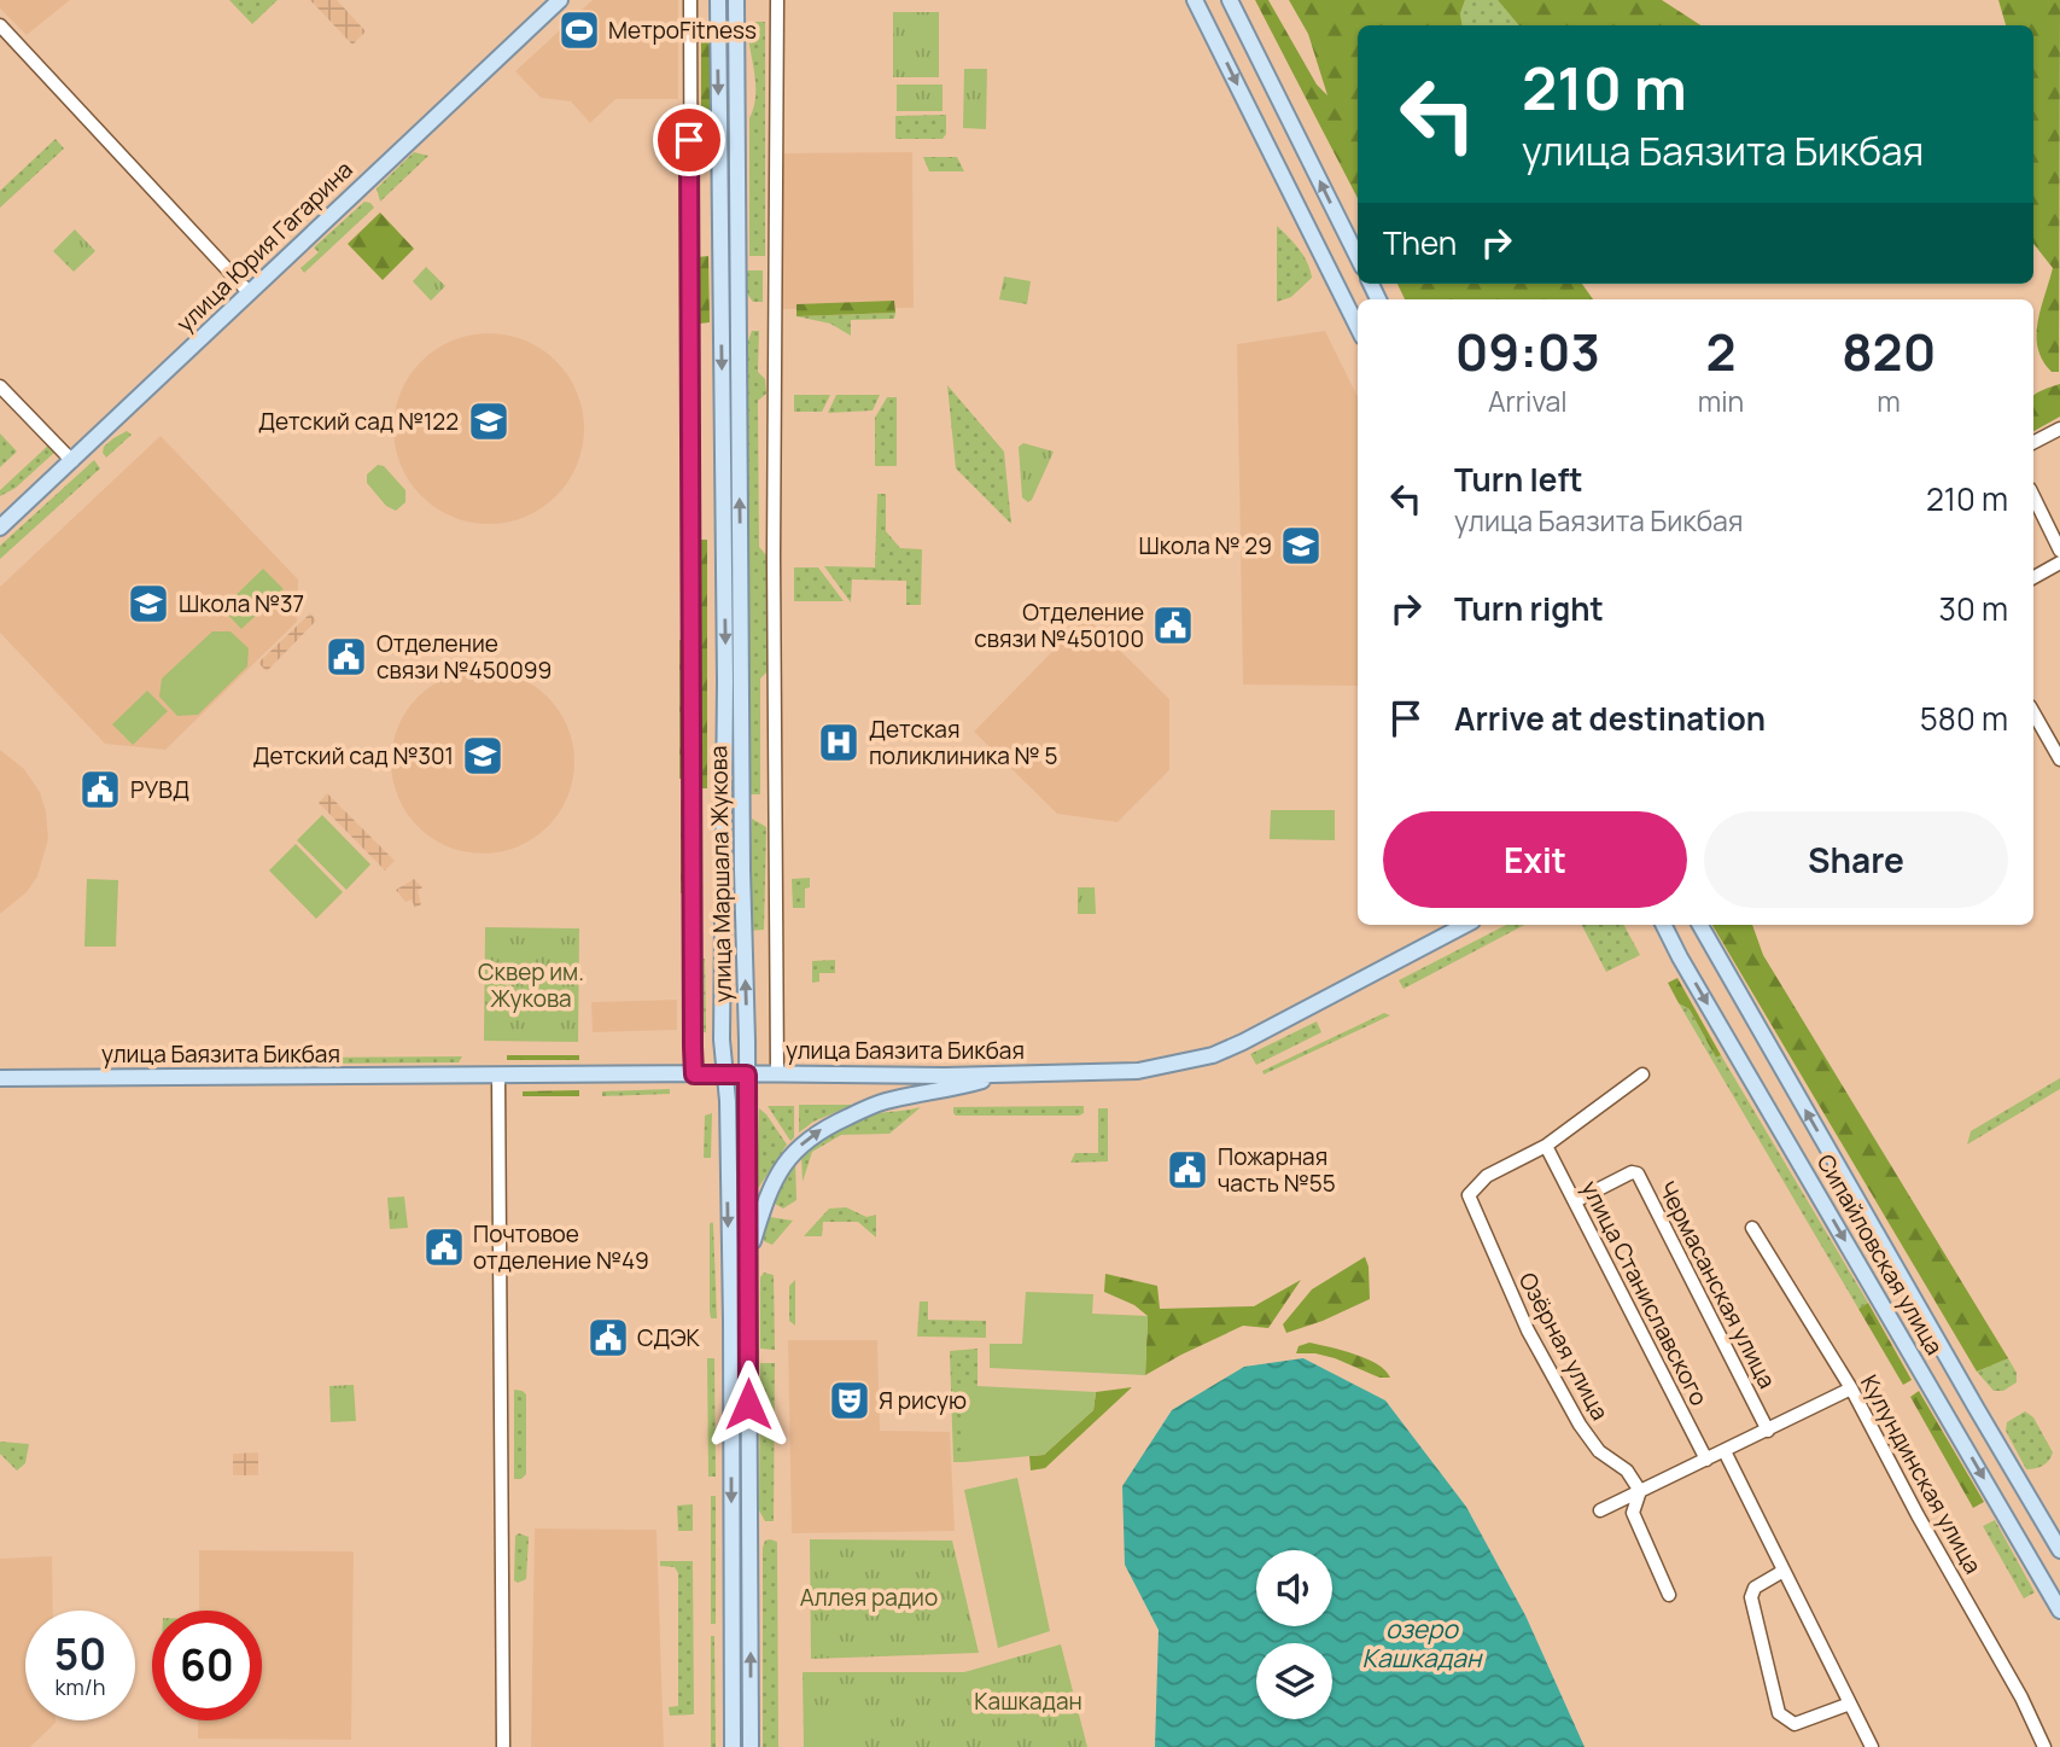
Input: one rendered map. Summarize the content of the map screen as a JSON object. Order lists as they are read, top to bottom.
{
  "streets": {
    "main road": [
      "улица Юрия Гагарина",
      "улица Маршала Жукова",
      "улица Баязита Бикбая",
      "Сипайловская улица"
    ],
    "street": [
      "Чермасанская улица",
      "улица Станиславского",
      "Озёрная улица",
      "Кулундинская улица"
    ]
  },
  "crossings": [
    ["улица Маршала Жукова", "улица Баязита Бикбая"],
    ["Чермасанская улица", "улица Станиславского"],
    ["улица Станиславского", "Озёрная улица"]
  ],
  "water": ["озеро Кашкадан"],
  "parks": ["Сквер им. Жукова", "Аллея радио", "Кашкадан"],
  "places": {
    "sports": ["МетроFitness"],
    "school or university": [
      "Детский сад №122",
      "Школа № 29",
      "Школа №37",
      "Детский сад №301"
    ],
    "public building": [
      "Отделение связи №450100",
      "Отделение связи №450099",
      "РУВД",
      "Пожарная часть №55",
      "Почтовое отделение №49",
      "СДЭК"
    ],
    "hospital": ["Детская поликлиника № 5"],
    "theatre": ["Я рисую"]
  },
  "page": {
    "turn": ["210 m", "улица Баязита Бикбая"],
    "then": "Then",
    "eta": [
      "09:03",
      "Arrival",
      "2",
      "min",
      "820",
      "m"
    ],
    "list": [
      {
        "name": "Turn left",
        "note": "улица Баязита Бикбая",
        "value": "210 m"
      },
      {
        "name": "Turn right",
        "value": "30 m"
      },
      {
        "name": "Arrive at destination",
        "value": "580 m"
      }
    ],
    "buttons": ["Exit", "Share"],
    "speed": "50 km/h",
    "limit": "60"
  }
}
